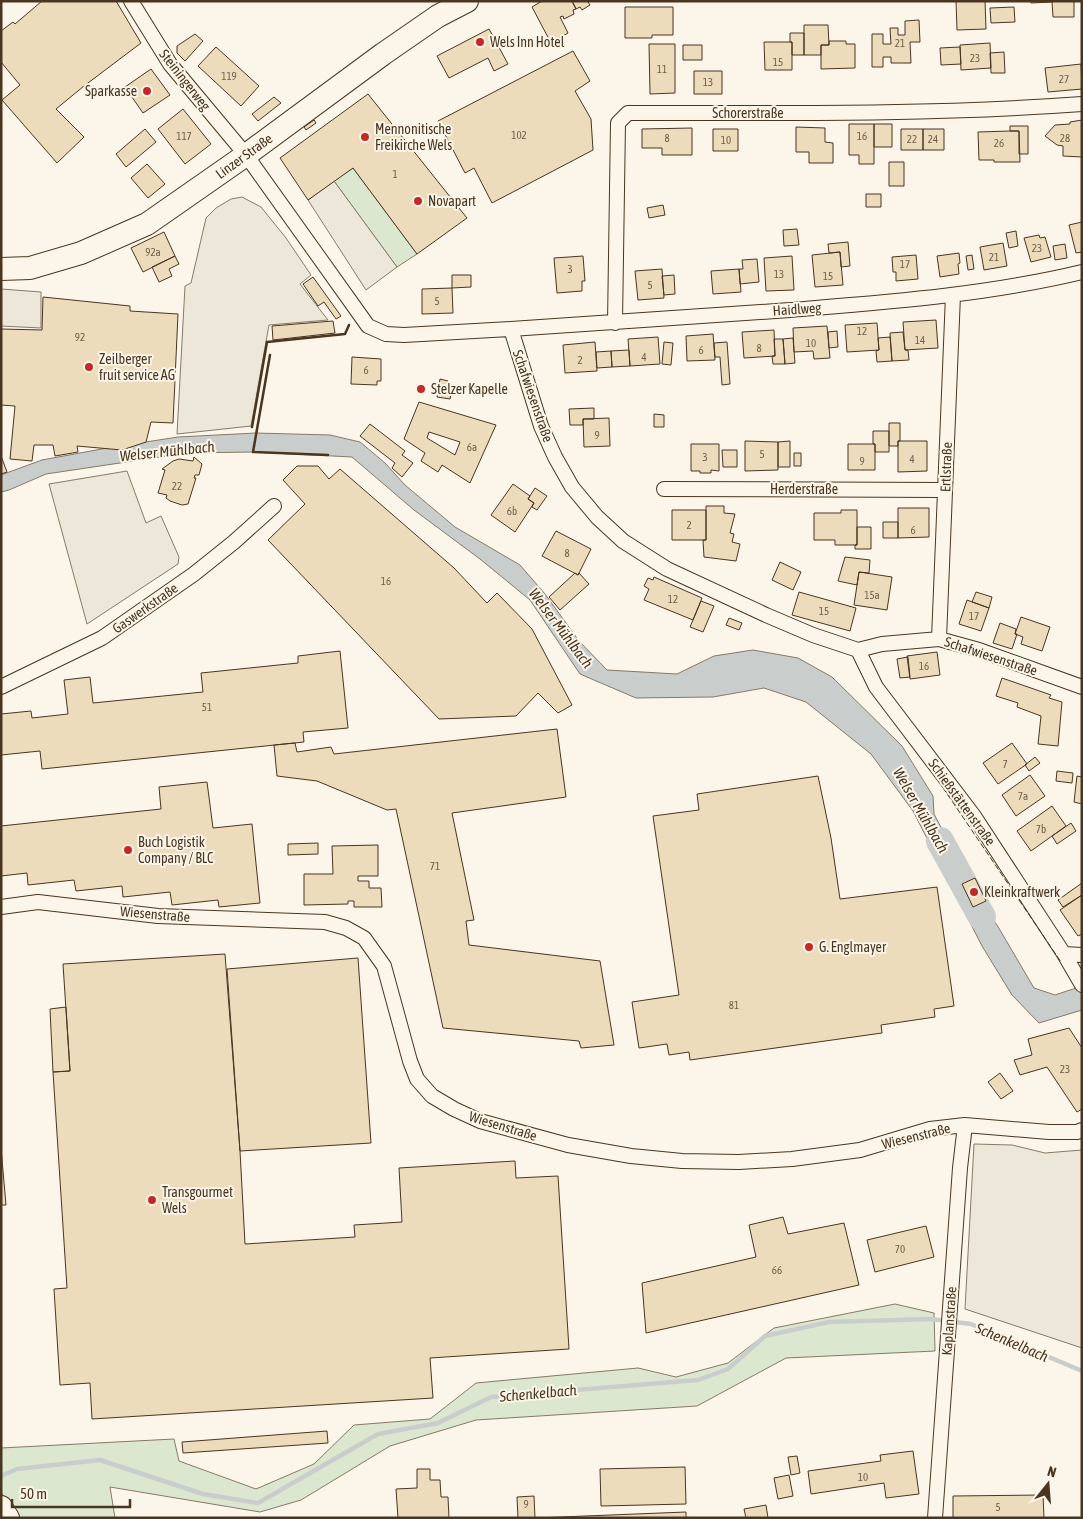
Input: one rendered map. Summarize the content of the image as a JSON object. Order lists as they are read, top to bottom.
{
  "streets": {
    "main road": ["Linzer Straße"],
    "street": [
      "Steiningerweg",
      "Schorerstraße",
      "Haidlweg",
      "Schafwiesenstraße",
      "Ertlstraße",
      "Herderstraße",
      "Gaswerkstraße",
      "Schießstättenstraße",
      "Wiesenstraße",
      "Kaplanstraße"
    ]
  },
  "crossings": [
    ["Steiningerweg", "Linzer Straße"],
    ["Schorerstraße", "Haidlweg"],
    ["Haidlweg", "Schafwiesenstraße"],
    ["Haidlweg", "Ertlstraße"],
    ["Schafwiesenstraße", "Ertlstraße"],
    ["Schafwiesenstraße", "Schießstättenstraße"],
    ["Ertlstraße", "Herderstraße"],
    ["Wiesenstraße", "Kaplanstraße"]
  ],
  "water": ["Welser Mühlbach", "Schenkelbach"],
  "places": [
    "Wels Inn Hotel",
    "Sparkasse",
    "Mennonitische Freikirche Wels",
    "Novapart",
    "Zeilberger fruit service AG",
    "Stelzer Kapelle",
    "Buch Logistik Company / BLC",
    "Kleinkraftwerk",
    "G. Englmayer",
    "Transgourmet Wels"
  ],
  "house_numbers": [
    "21",
    "23",
    "15",
    "11",
    "119",
    "27",
    "13",
    "102",
    "117",
    "16",
    "8",
    "28",
    "22",
    "24",
    "10",
    "26",
    "1",
    "23",
    "92a",
    "21",
    "17",
    "3",
    "13",
    "15",
    "5",
    "5",
    "12",
    "92",
    "14",
    "10",
    "8",
    "6",
    "4",
    "2",
    "6",
    "9",
    "6a",
    "5",
    "3",
    "4",
    "9",
    "22",
    "6b",
    "2",
    "6",
    "8",
    "16",
    "15a",
    "12",
    "15",
    "17",
    "16",
    "51",
    "7",
    "7a",
    "7b",
    "71",
    "81",
    "23",
    "70",
    "66",
    "10",
    "9",
    "5"
  ],
  "scale_bar": "50 m",
  "north": "top"
}
